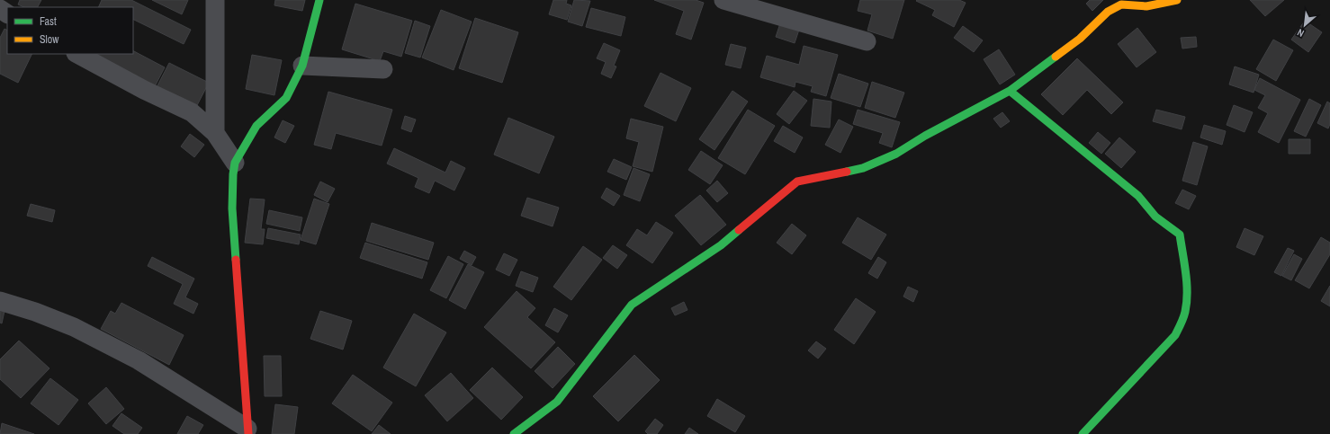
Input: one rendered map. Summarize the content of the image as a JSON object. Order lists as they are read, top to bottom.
{
  "legend": ["Fast", "Slow"],
  "north": "bottom left"
}
